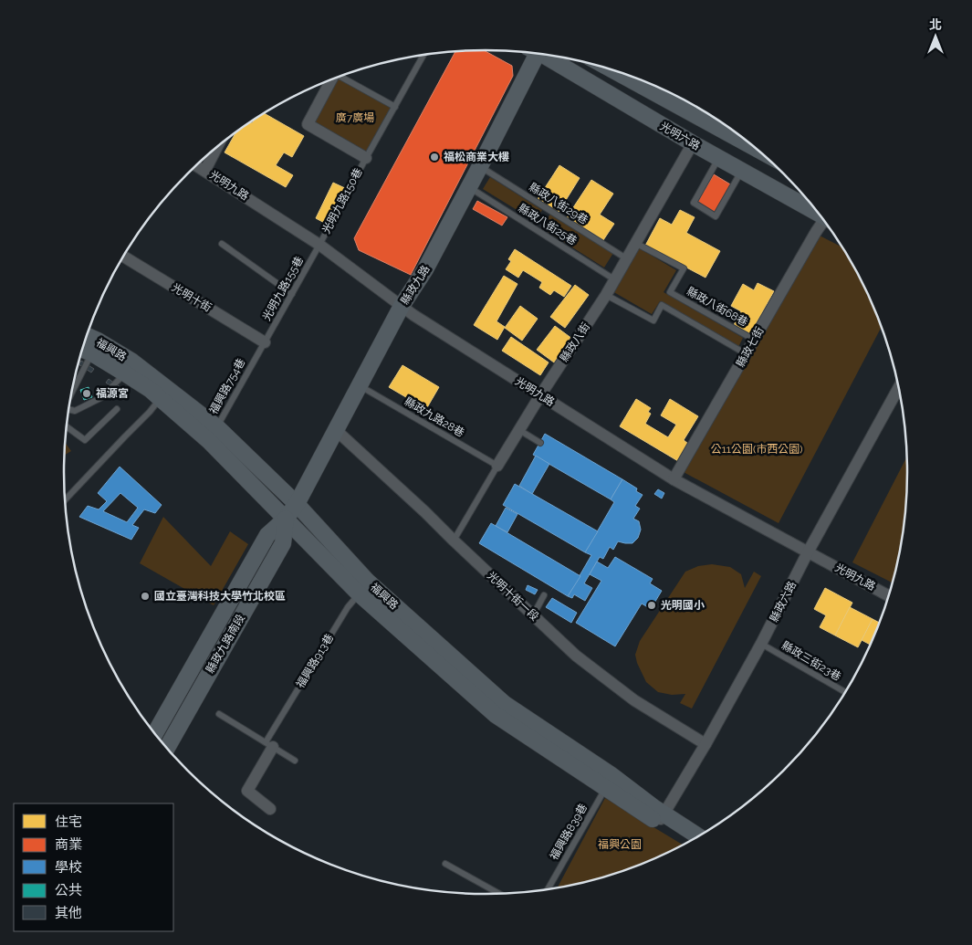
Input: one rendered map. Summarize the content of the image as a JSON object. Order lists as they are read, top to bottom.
{
  "streets": {
    "street": [
      "光明六路",
      "光明九路",
      "光明九路150巷",
      "縣政九路",
      "光明十街",
      "縣政八街",
      "縣政七街",
      "福興路",
      "光明十街一段",
      "縣政六路",
      "縣政九路南段",
      "福興路913巷"
    ],
    "lane": [
      "縣政八街29巷",
      "縣政八街25巷",
      "光明九路155巷",
      "縣政八街68巷",
      "福興路754巷",
      "縣政九路28巷",
      "縣政三街23巷",
      "福興路839巷"
    ]
  },
  "crossings": [
    ["光明六路", "縣政八街"],
    ["光明九路", "光明九路150巷"],
    ["光明九路", "縣政九路"],
    ["光明九路", "光明九路155巷"],
    ["光明九路", "縣政八街"],
    ["光明九路", "縣政七街"],
    ["光明九路", "縣政六路"],
    ["光明九路150巷", "光明九路155巷"],
    ["縣政八街29巷", "縣政九路"],
    ["縣政八街29巷", "縣政八街"],
    ["縣政八街25巷", "縣政九路"],
    ["縣政八街25巷", "縣政八街"],
    ["縣政九路", "福興路"],
    ["縣政九路", "縣政九路28巷"],
    ["縣政九路", "光明十街一段"],
    ["縣政九路", "縣政九路南段"],
    ["光明九路155巷", "光明十街"],
    ["光明九路155巷", "福興路754巷"],
    ["光明十街", "福興路754巷"],
    ["縣政八街68巷", "縣政八街"],
    ["縣政八街68巷", "縣政七街"],
    ["縣政八街", "縣政九路28巷"],
    ["縣政八街", "光明十街一段"],
    ["福興路", "福興路754巷"],
    ["福興路", "縣政六路"],
    ["福興路", "縣政九路南段"],
    ["福興路", "福興路913巷"],
    ["福興路", "福興路839巷"],
    ["光明十街一段", "縣政六路"],
    ["縣政六路", "縣政三街23巷"]
  ],
  "parks": ["廣7廣場", "公11公園(市西公園)", "福興公園"],
  "places": [
    "福松商業大樓",
    "福源宮",
    "國立臺灣科技大學竹北校區",
    "光明國小"
  ],
  "legend": [
    "住宅",
    "商業",
    "學校",
    "公共",
    "其他"
  ],
  "north": "top"
}
